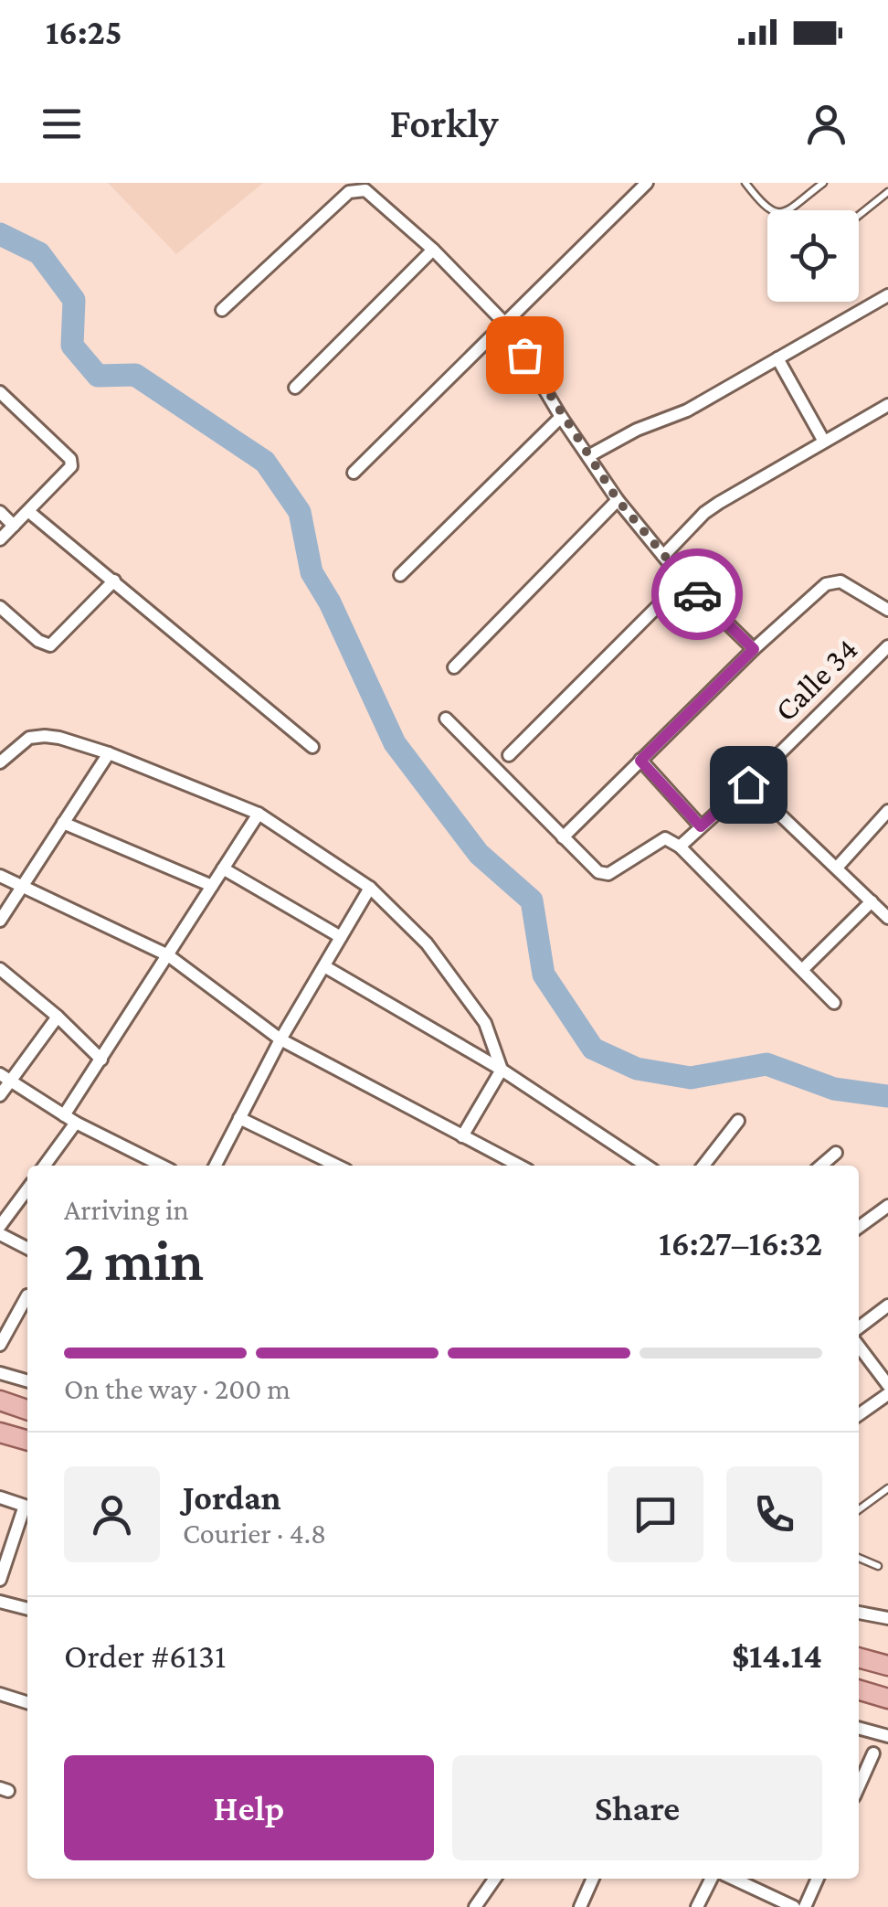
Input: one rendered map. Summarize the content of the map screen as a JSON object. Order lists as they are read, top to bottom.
{
  "streets": {
    "street": ["Calle 34"]
  },
  "page": {
    "status": "16:25",
    "header": "Forkly",
    "heading": ["2 min", "Arriving in", "16:27–16:32"],
    "panel": [
      "Jordan",
      "Courier · 4.8",
      "Order #6131",
      "$14.14"
    ],
    "bar": "On the way · 200 m",
    "buttons": ["Help", "Share"]
  }
}
